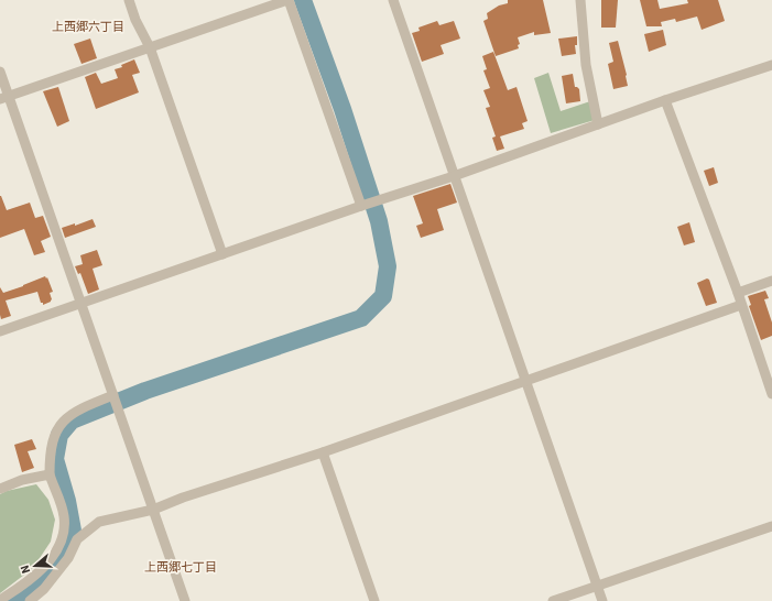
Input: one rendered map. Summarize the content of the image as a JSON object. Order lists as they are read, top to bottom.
{
  "districts": ["上西郷六丁目", "上西郷七丁目"],
  "north": "left"
}
